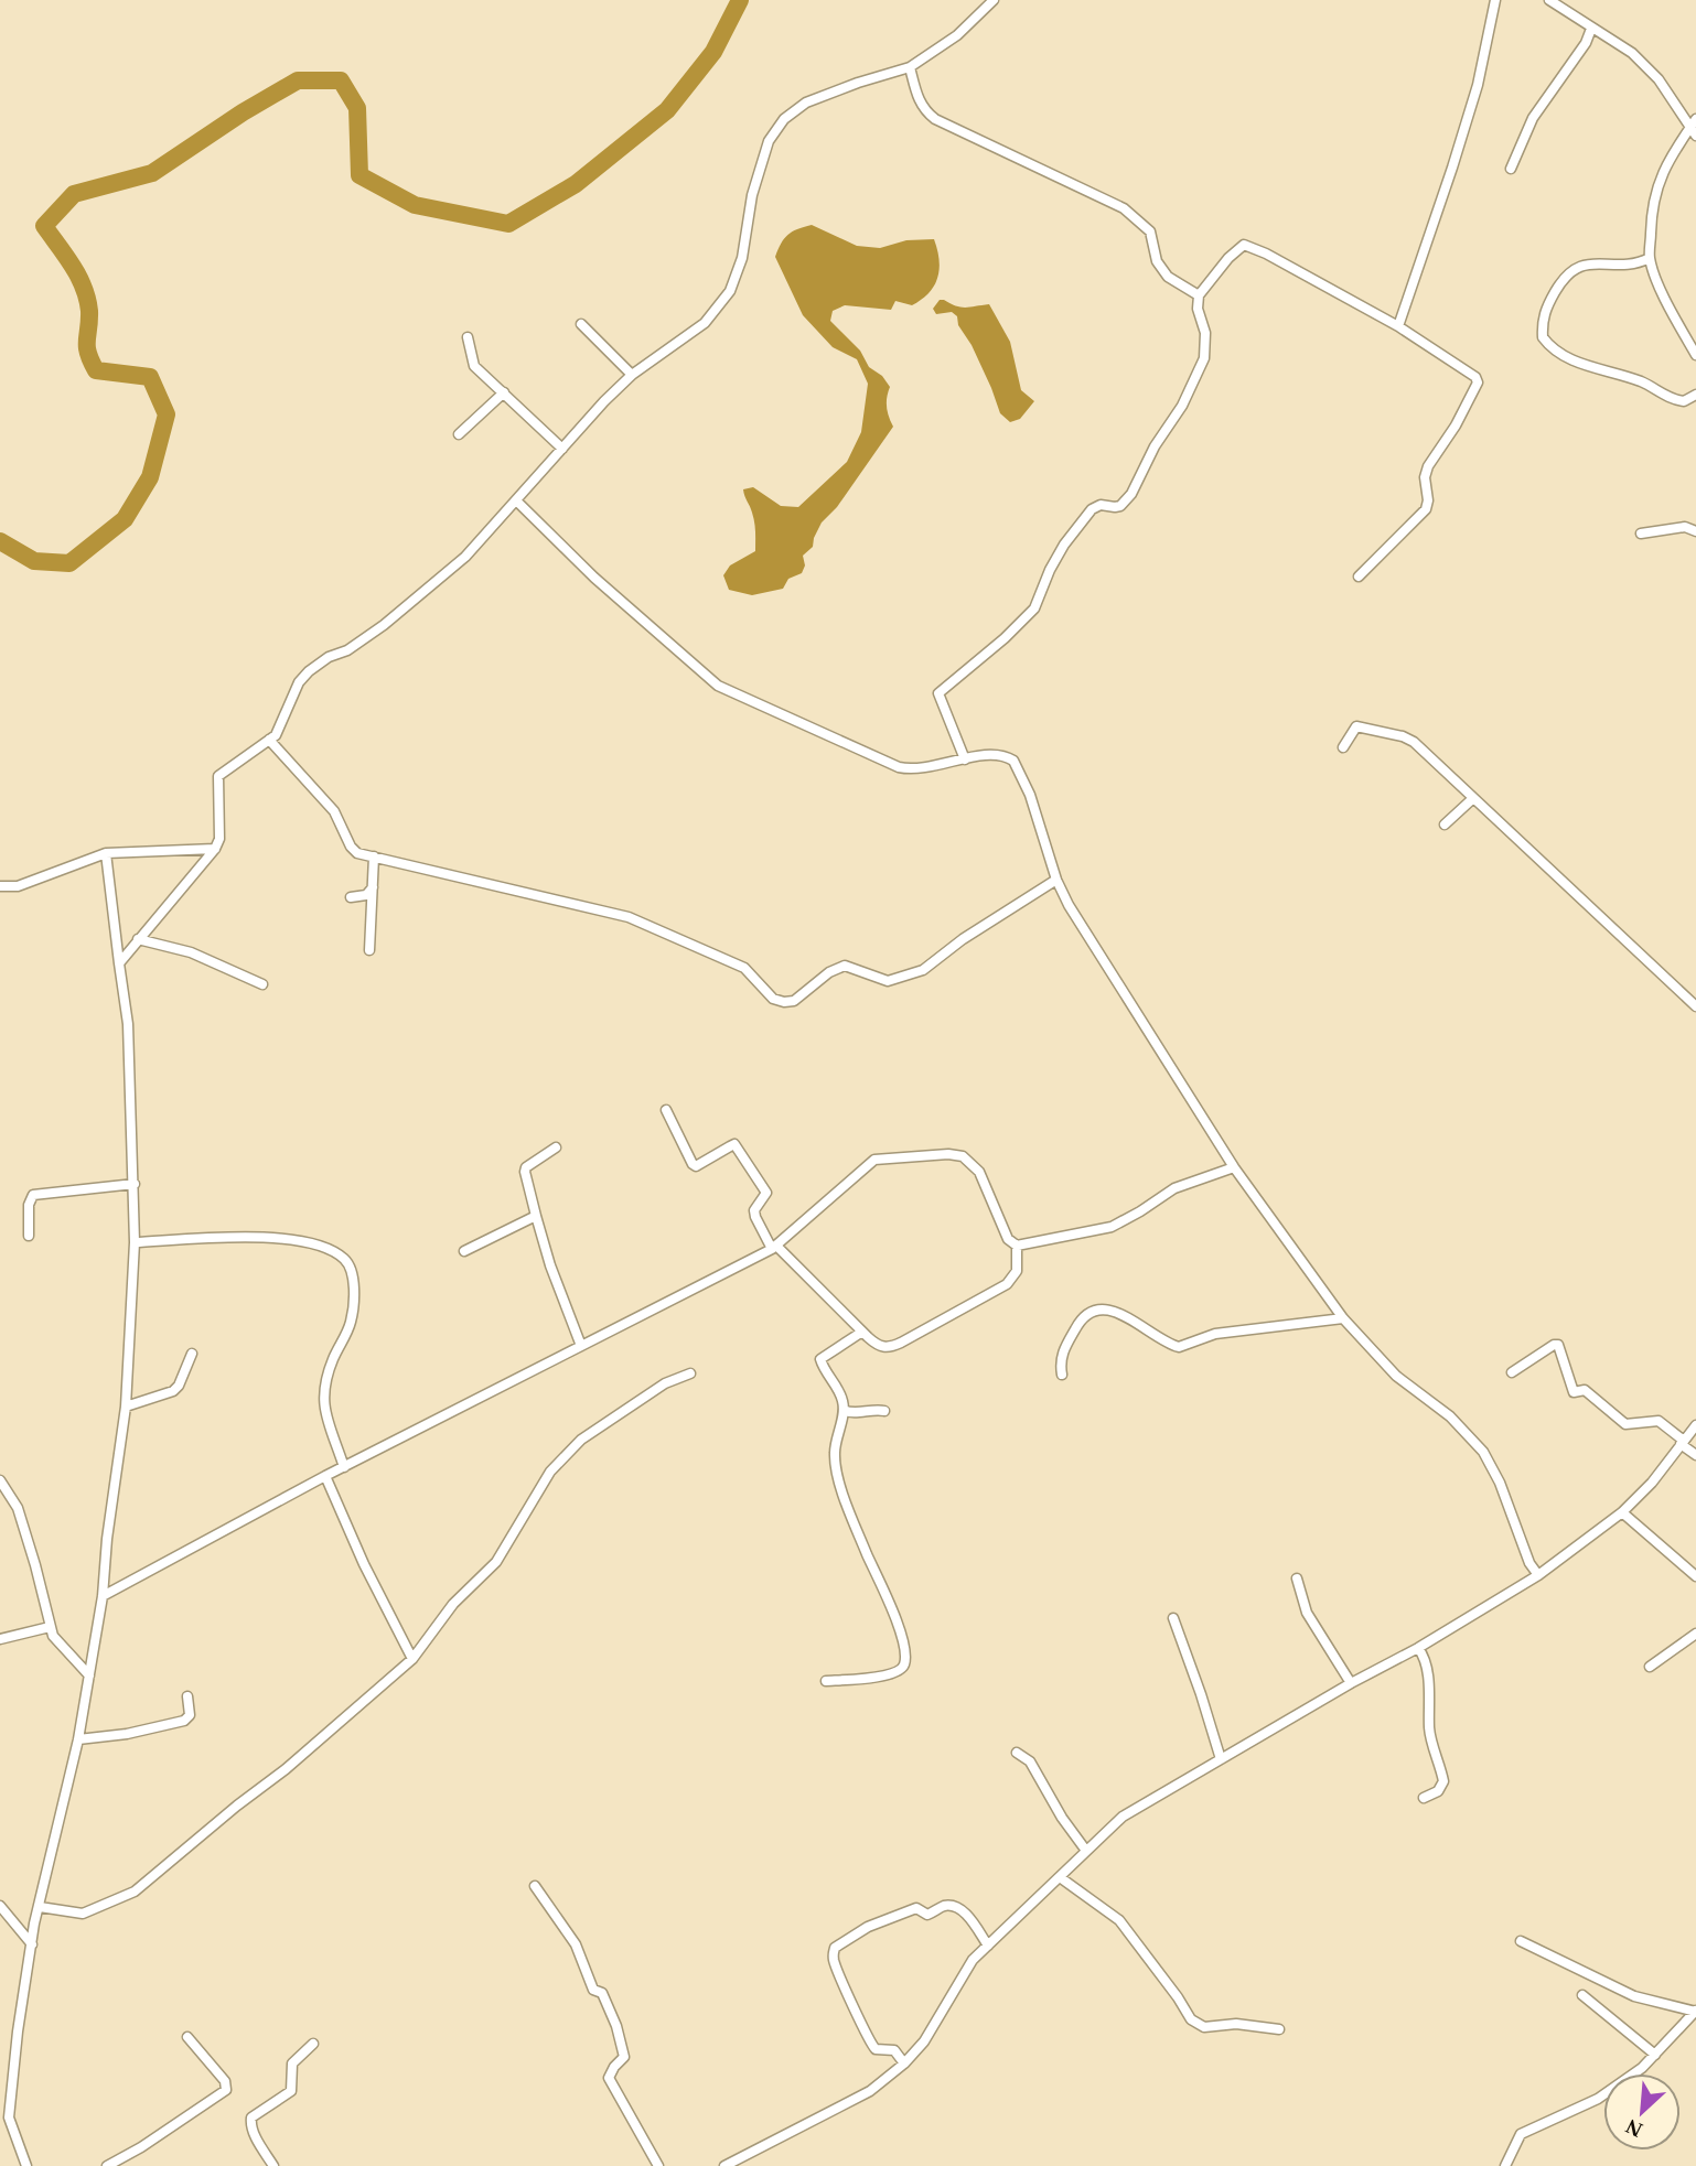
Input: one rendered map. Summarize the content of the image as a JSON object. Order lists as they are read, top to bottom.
{
  "north": "bottom left"
}
